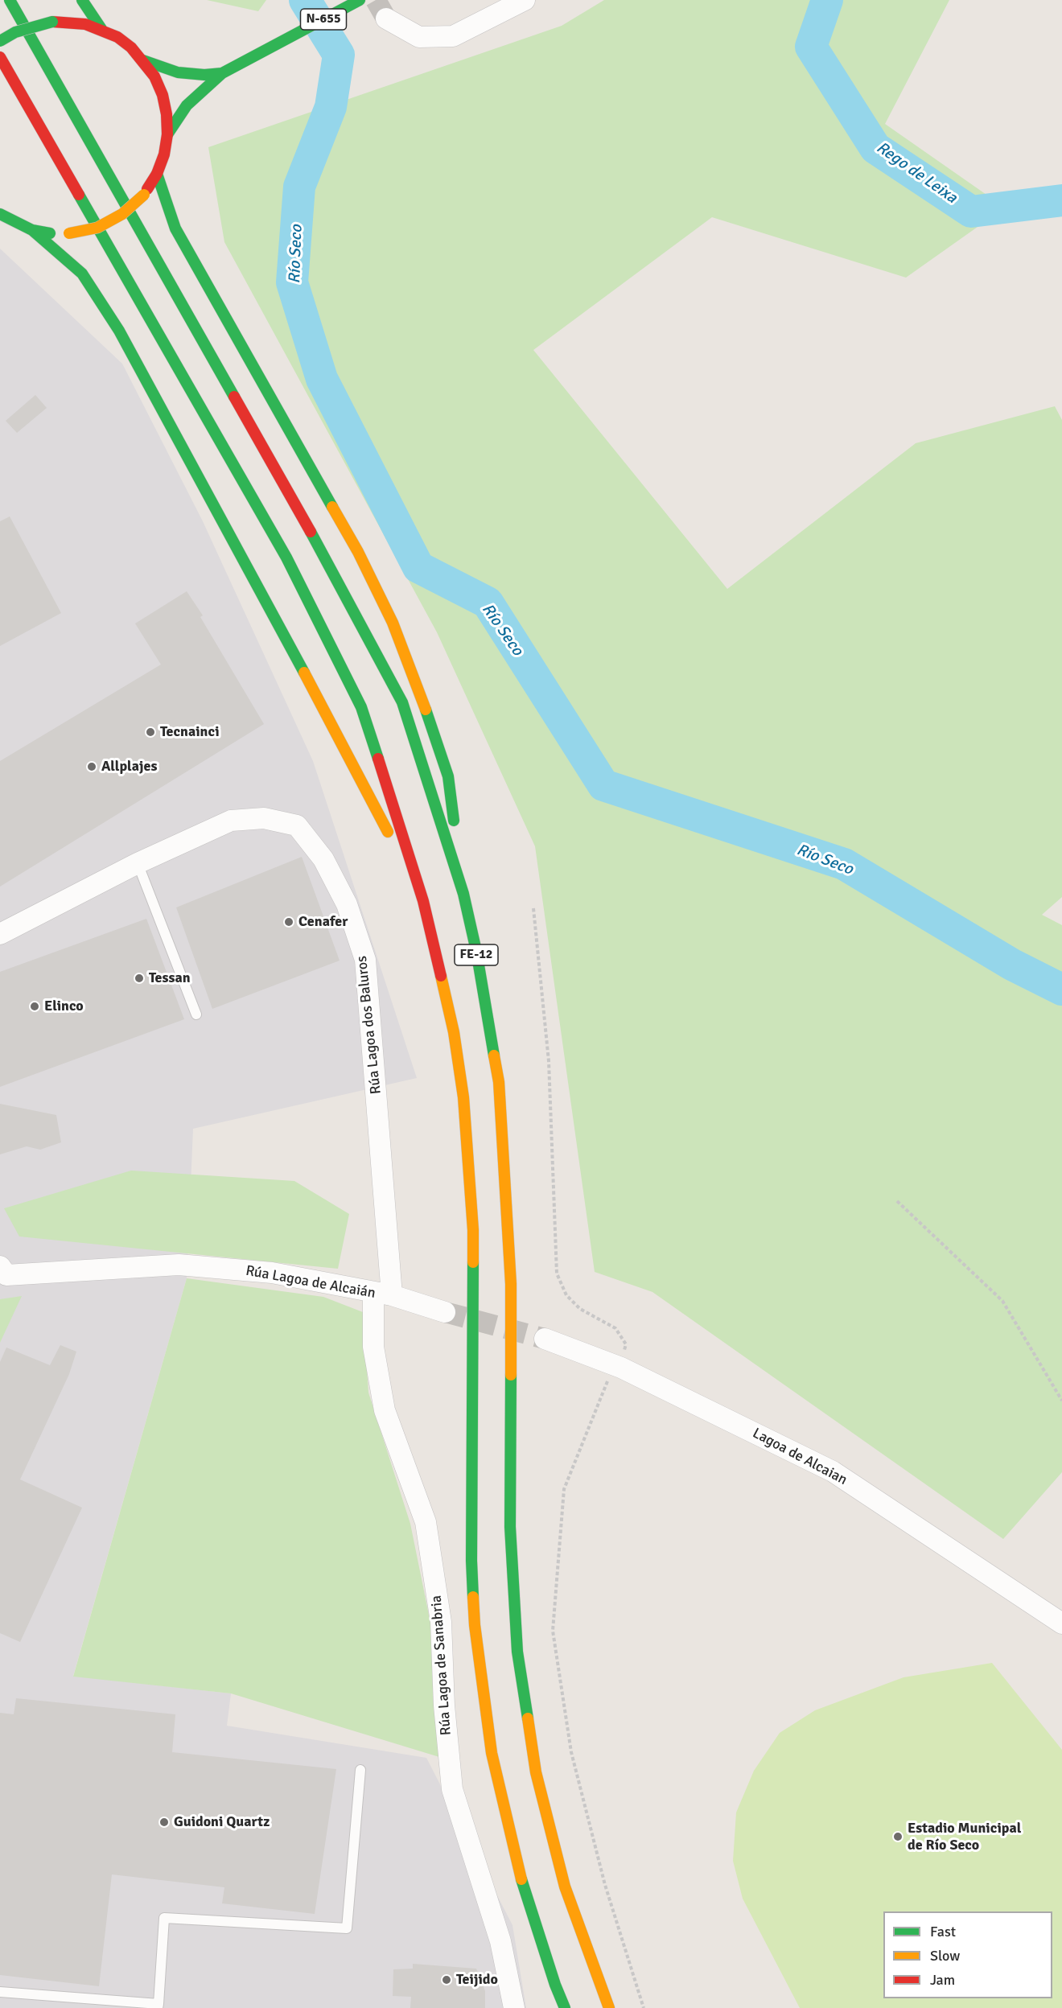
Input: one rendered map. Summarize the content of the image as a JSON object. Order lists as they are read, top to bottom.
{
  "streets": {
    "highway": ["N-655", "FE-12"],
    "street": [
      "Rúa Lagoa dos Baluros",
      "Rúa Lagoa de Alcaián",
      "Lagoa de Alcaian",
      "Rúa Lagoa de Sanabria"
    ]
  },
  "crossings": [
    ["Rúa Lagoa dos Baluros", "Rúa Lagoa de Alcaián"],
    ["Rúa Lagoa dos Baluros", "Rúa Lagoa de Sanabria"],
    ["Rúa Lagoa de Alcaián", "Rúa Lagoa de Sanabria"]
  ],
  "water": ["Rego de Leixa", "Río Seco"],
  "places": [
    "Tecnainci",
    "Allplajes",
    "Cenafer",
    "Tessan",
    "Elinco",
    "Guidoni Quartz",
    "Estadio Municipal de Río Seco",
    "Teijido"
  ],
  "legend": ["Fast", "Slow", "Jam"]
}
